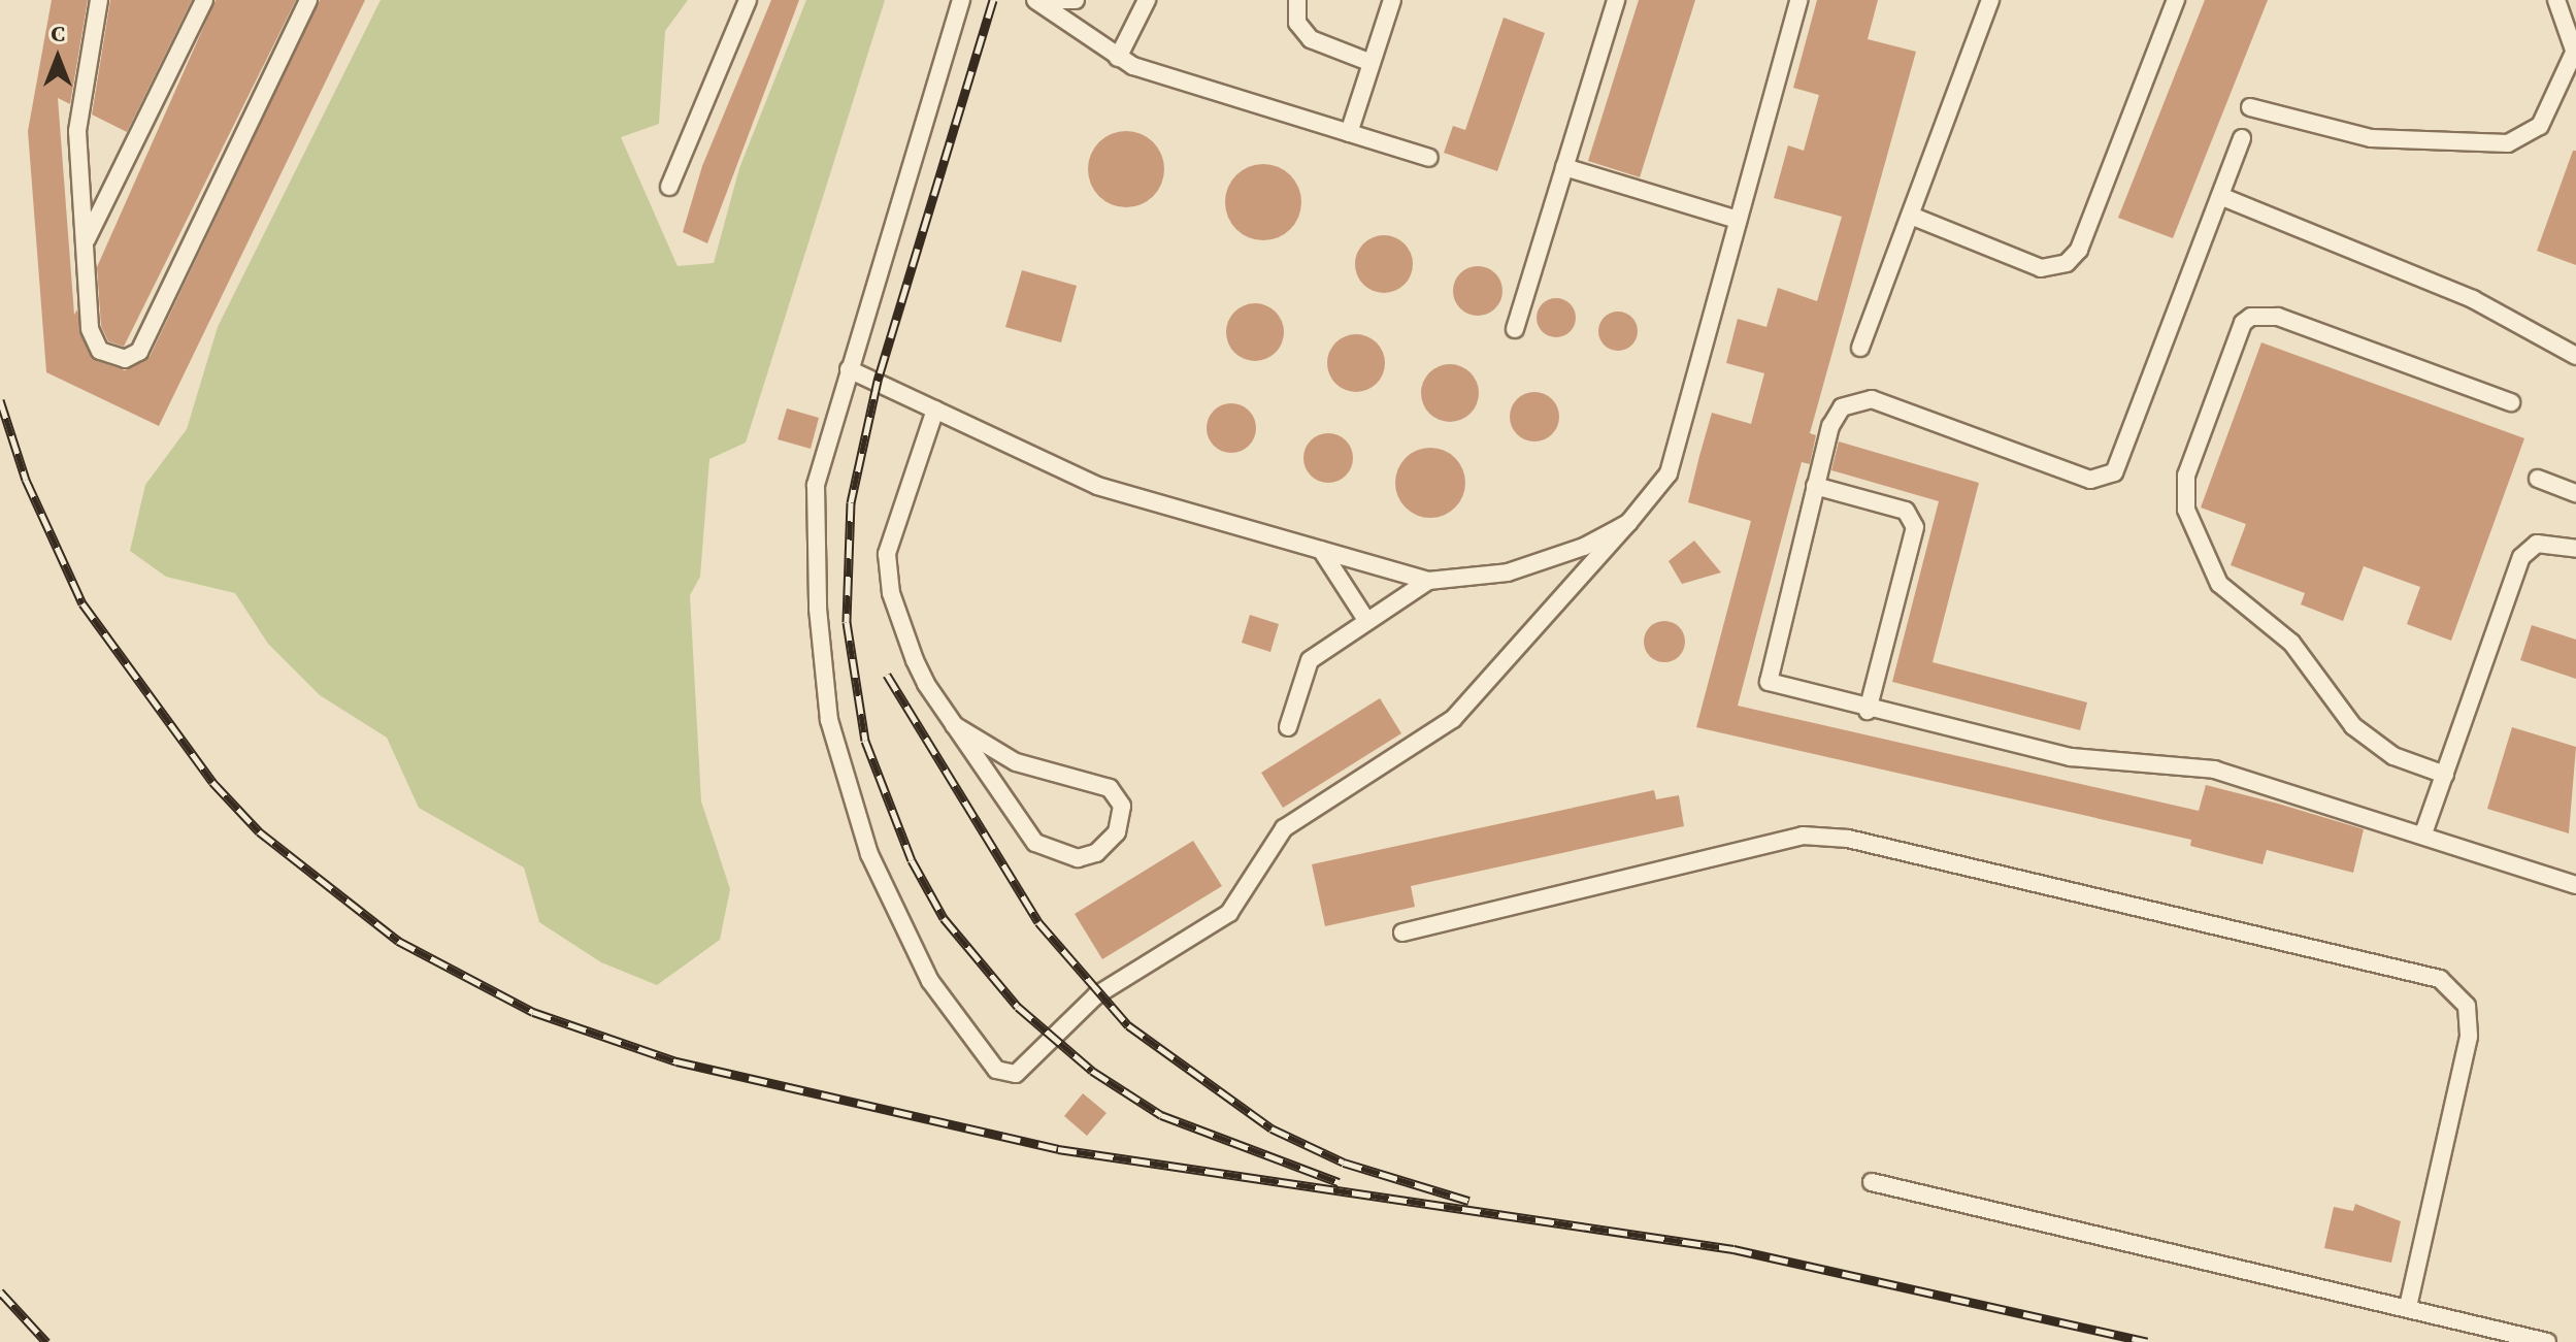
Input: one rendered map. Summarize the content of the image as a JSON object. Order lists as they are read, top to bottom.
{
  "north": "top"
}
